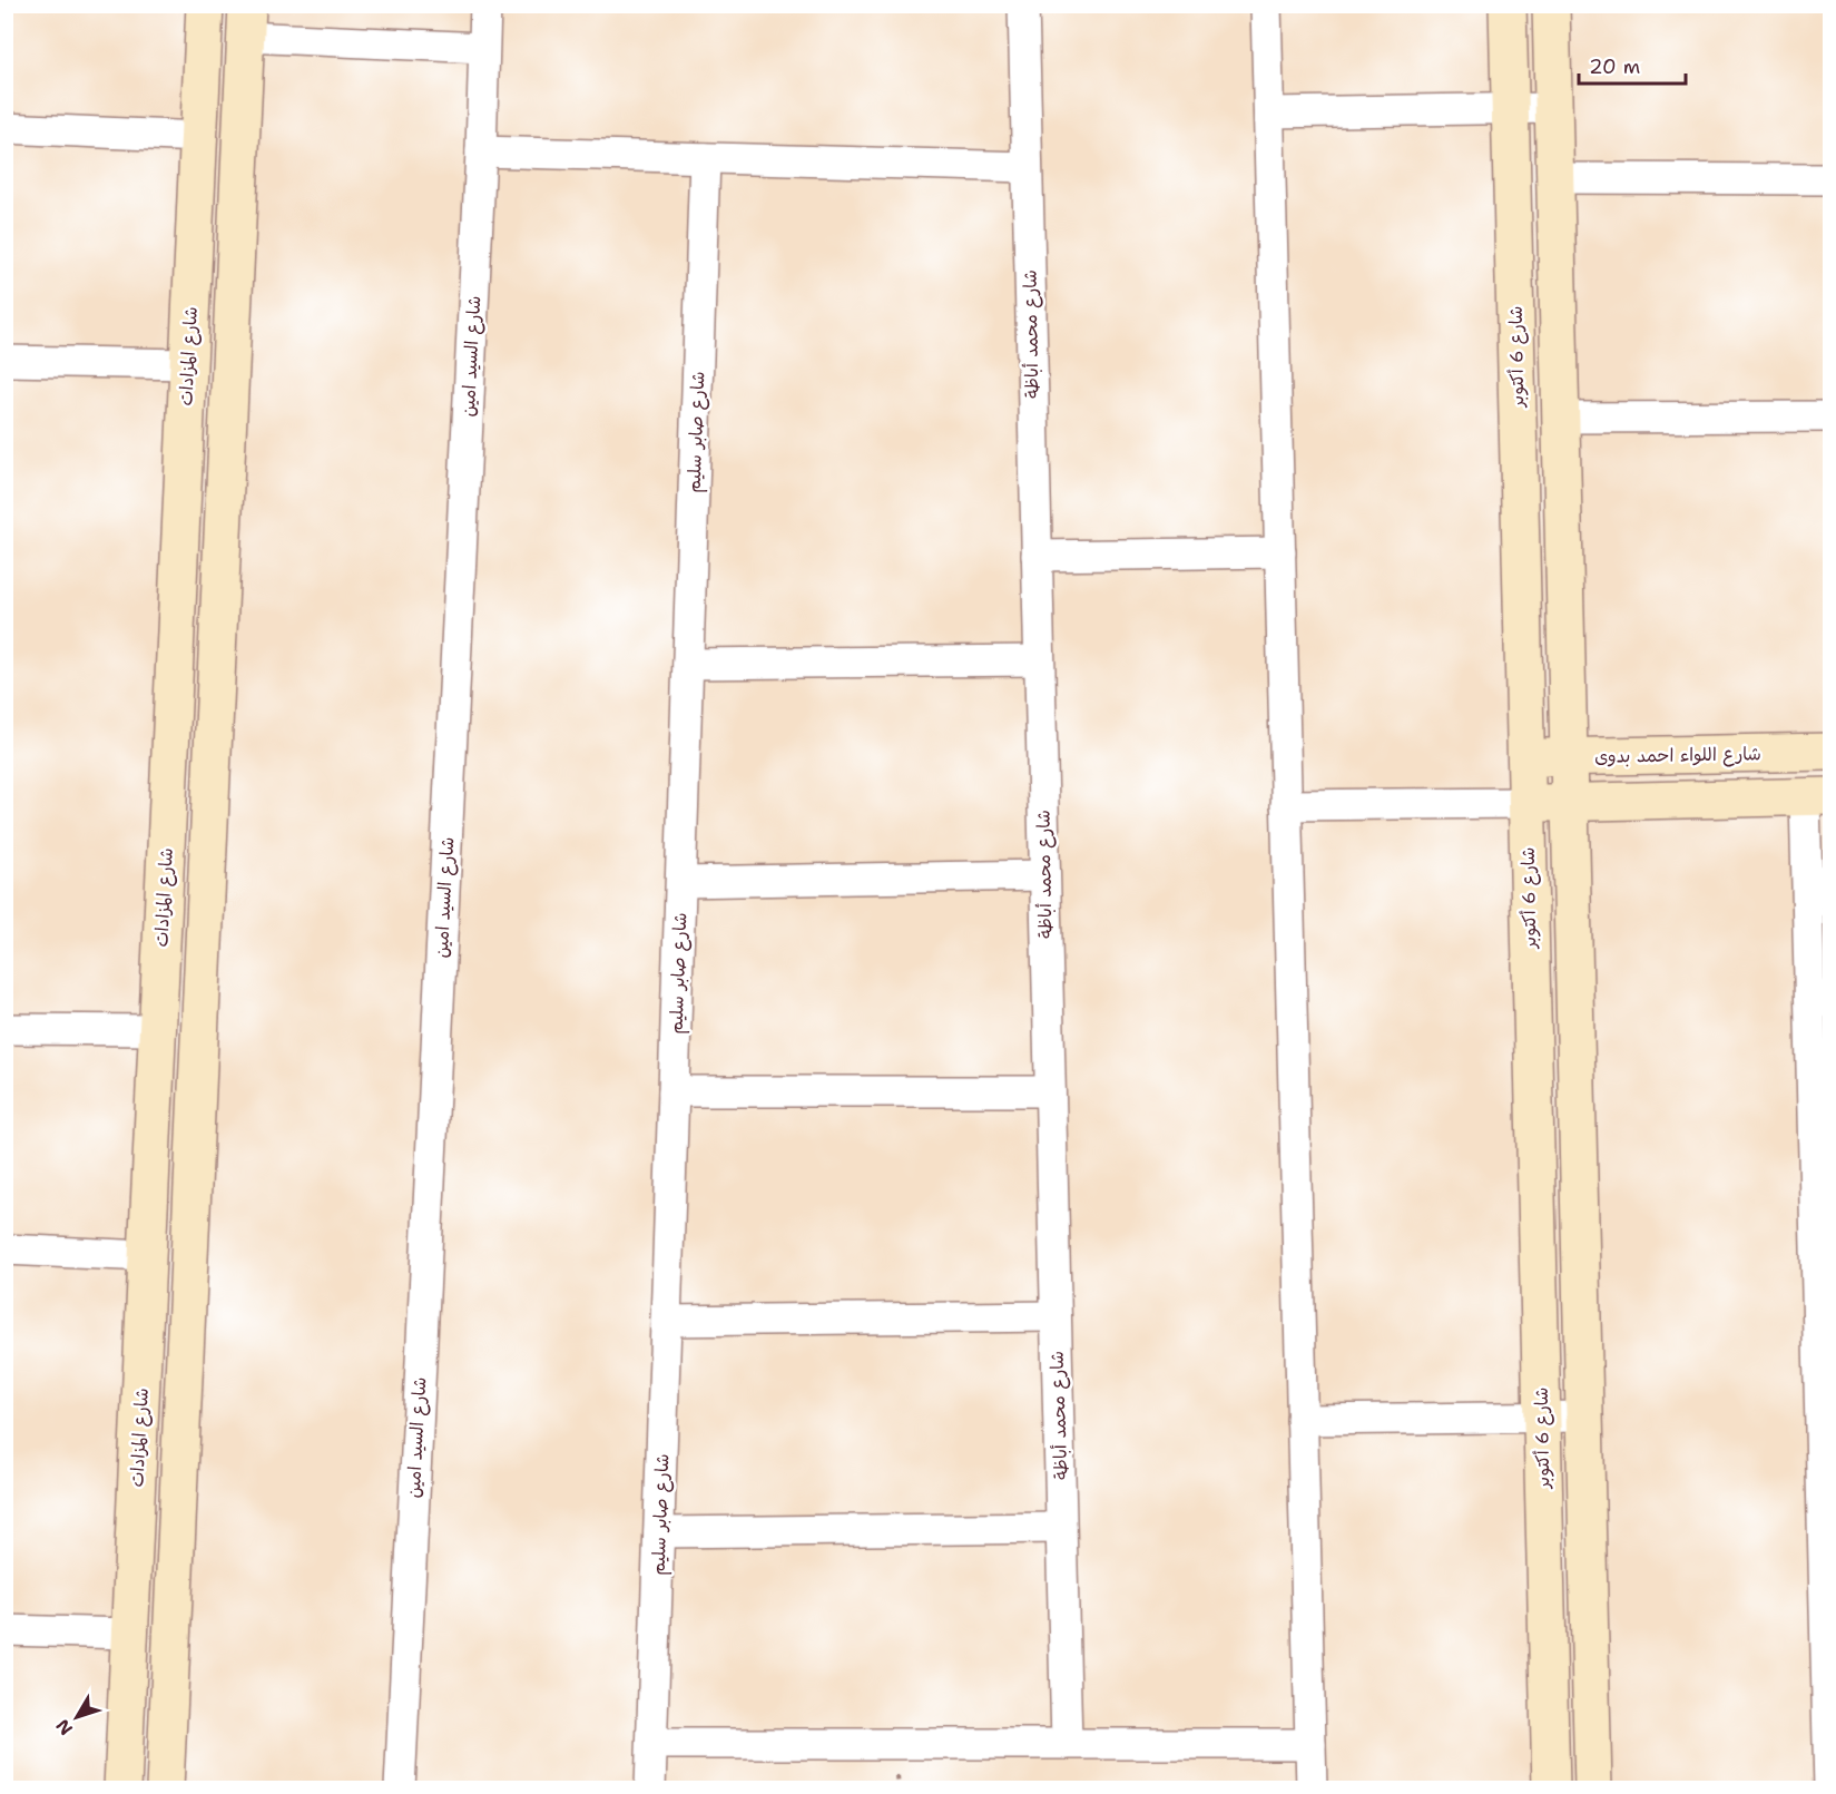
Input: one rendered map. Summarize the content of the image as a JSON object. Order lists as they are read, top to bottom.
{
  "streets": {
    "street": [
      "شارع محمد أباظة",
      "شارع المزادات",
      "شارع السيد امين",
      "شارع 6 أكتوبر",
      "شارع صابر سليم",
      "شارع اللواء احمد بدوى"
    ]
  },
  "crossings": [
    ["شارع 6 أكتوبر", "شارع اللواء احمد بدوى"]
  ],
  "scale_bar": "20 m",
  "north": "bottom left"
}
